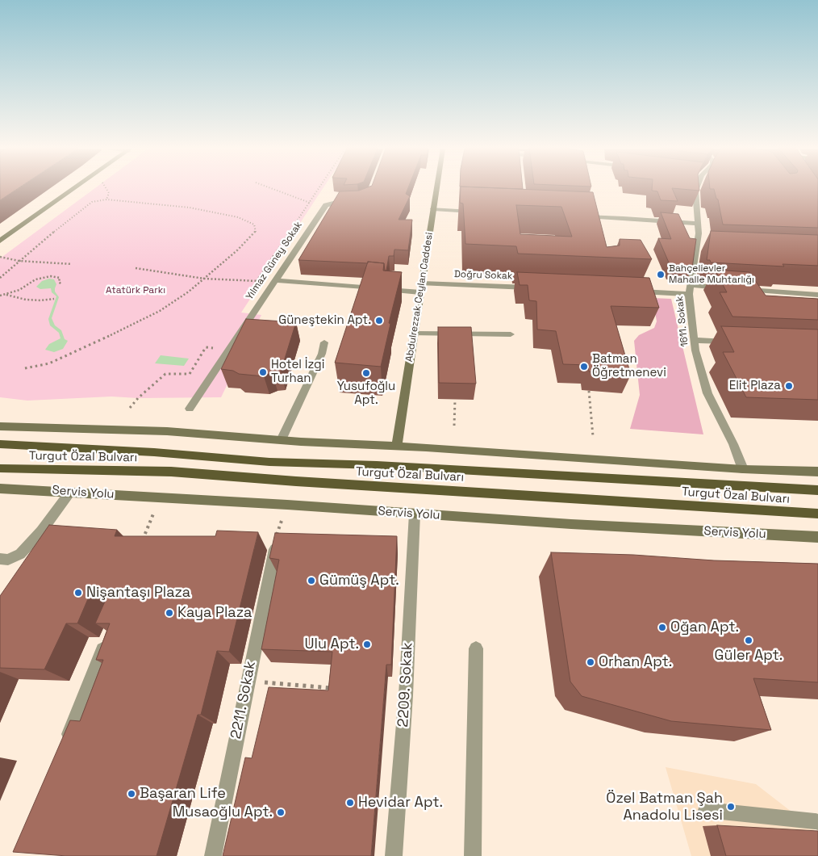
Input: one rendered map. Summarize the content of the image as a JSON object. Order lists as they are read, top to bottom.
{
  "streets": {
    "main road": ["Turgut Özal Bulvarı"],
    "street": [
      "Yılmaz Güney Sokak",
      "Doğru Sokak",
      "Abdulrezzak Ceylan Caddesi",
      "1611. Sokak",
      "Servis Yolu",
      "2209. Sokak",
      "2211. Sokak"
    ]
  },
  "crossings": [
    ["Doğru Sokak", "Abdulrezzak Ceylan Caddesi"],
    ["Servis Yolu", "2209. Sokak"]
  ],
  "parks": ["Atatürk Parkı"],
  "places": [
    "Bahçelievler Mahalle Muhtarlığı",
    "Güneştekin Apt.",
    "Batman Öğretmenevi",
    "Hotel İzgi Turhan",
    "Yusufoğlu Apt.",
    "Elit Plaza",
    "Gümüş Apt.",
    "Nişantaşı Plaza",
    "Kaya Plaza",
    "Oğan Apt.",
    "Güler Apt.",
    "Ulu Apt.",
    "Orhan Apt.",
    "Başaran Life",
    "Hevidar Apt.",
    "Özel Batman Şah Anadolu Lisesi",
    "Musaoğlu Apt."
  ]
}
